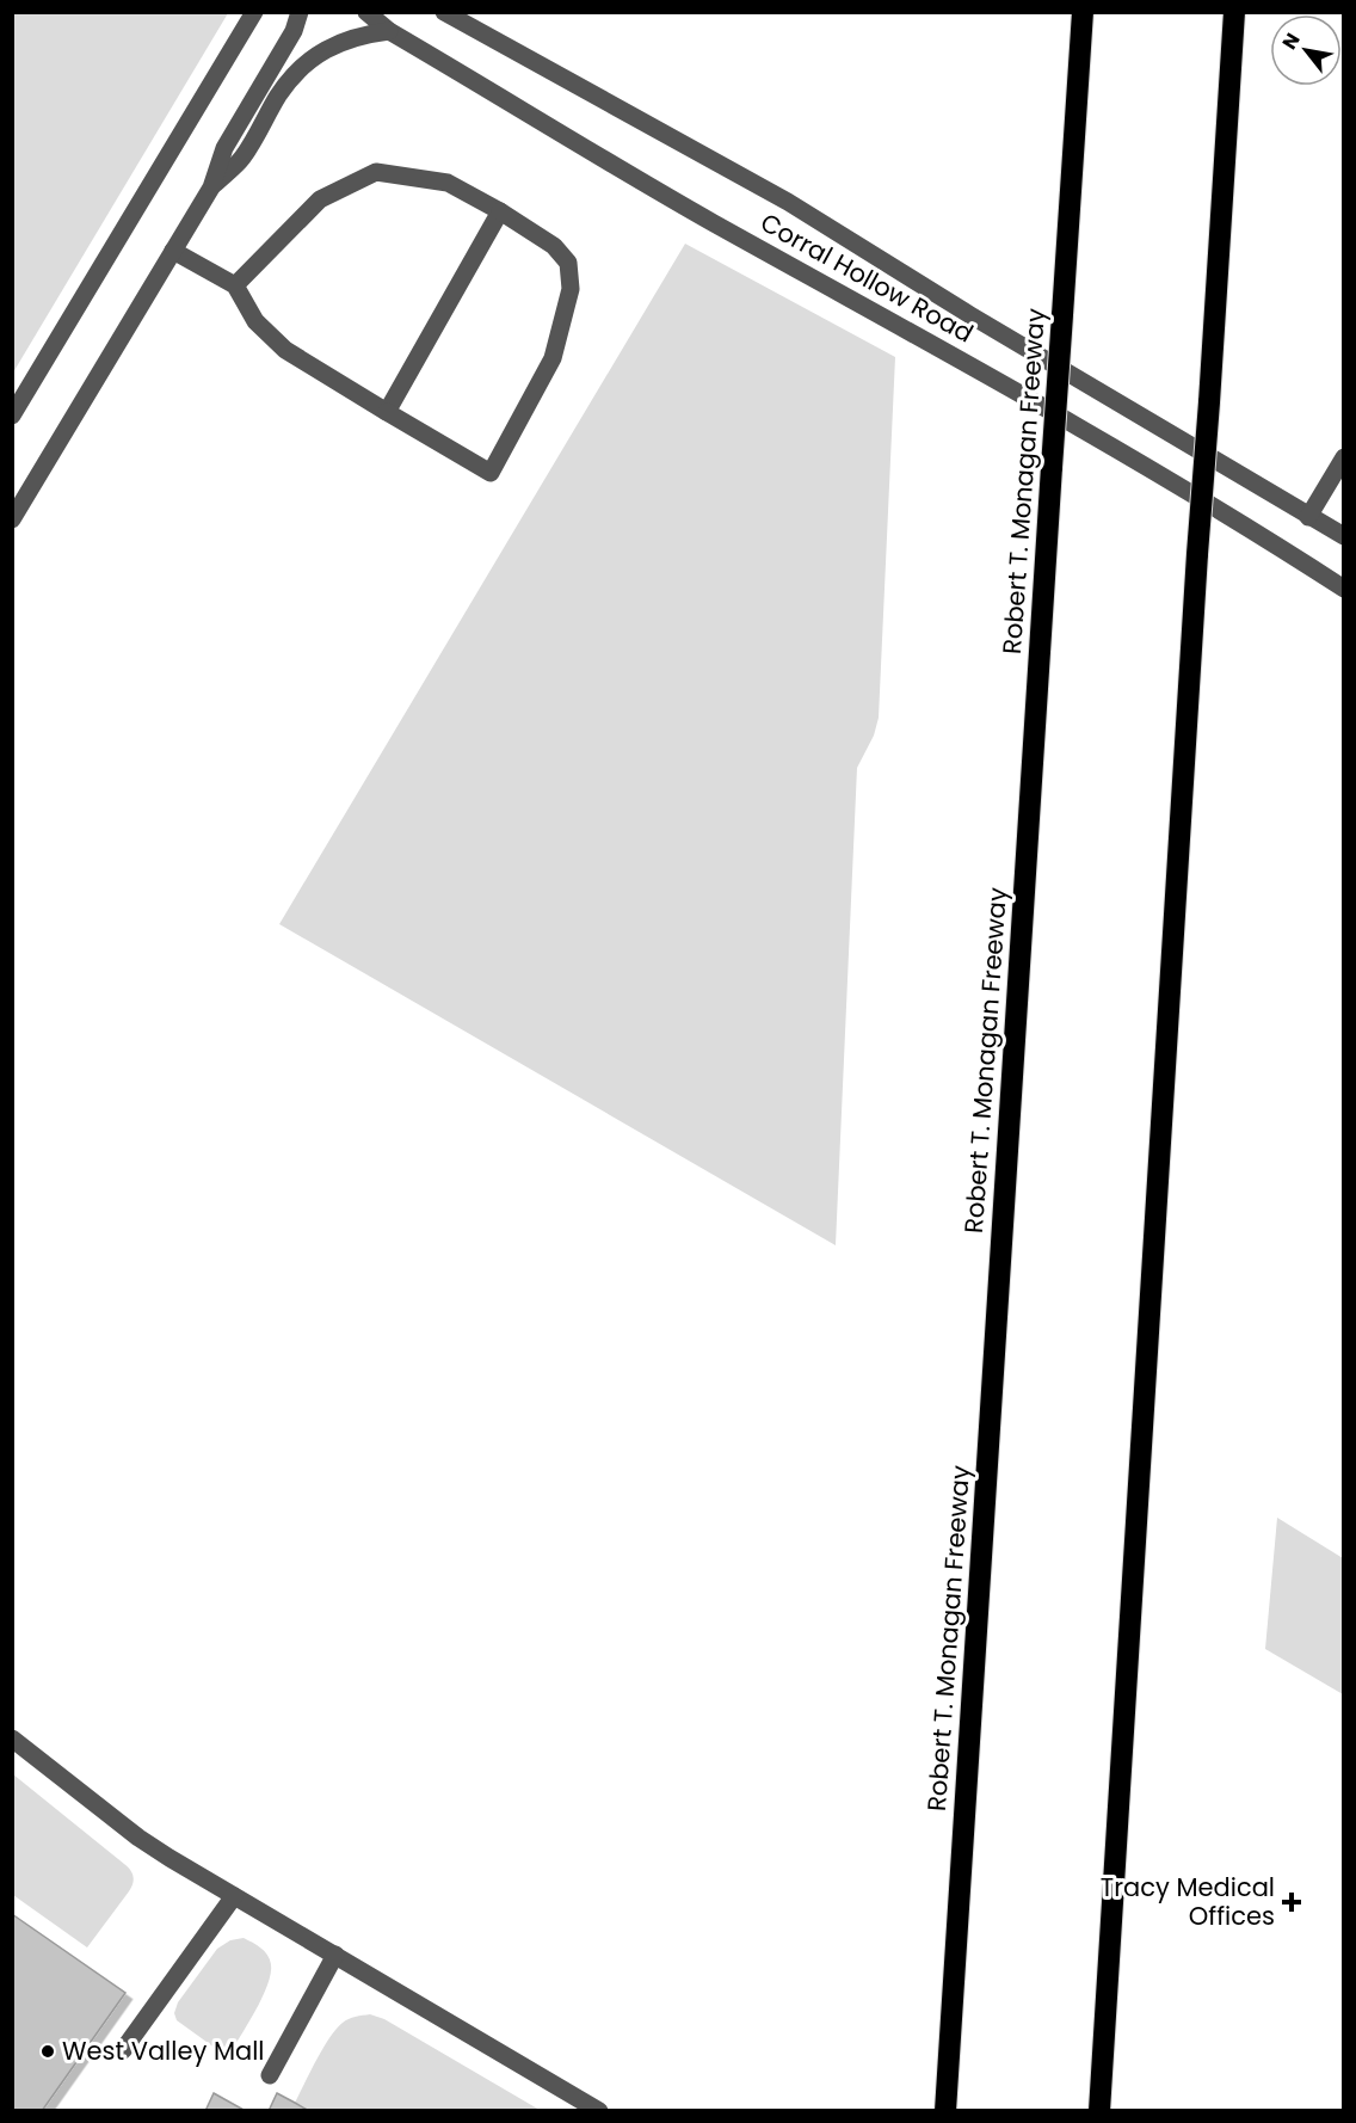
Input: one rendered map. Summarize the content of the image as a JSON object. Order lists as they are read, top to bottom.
{
  "streets": {
    "highway": ["Robert T. Monagan Freeway"],
    "street": ["Corral Hollow Road"]
  },
  "places": {
    "health": ["Tracy Medical Offices"],
    "other": ["West Valley Mall"]
  },
  "north": "top left"
}
